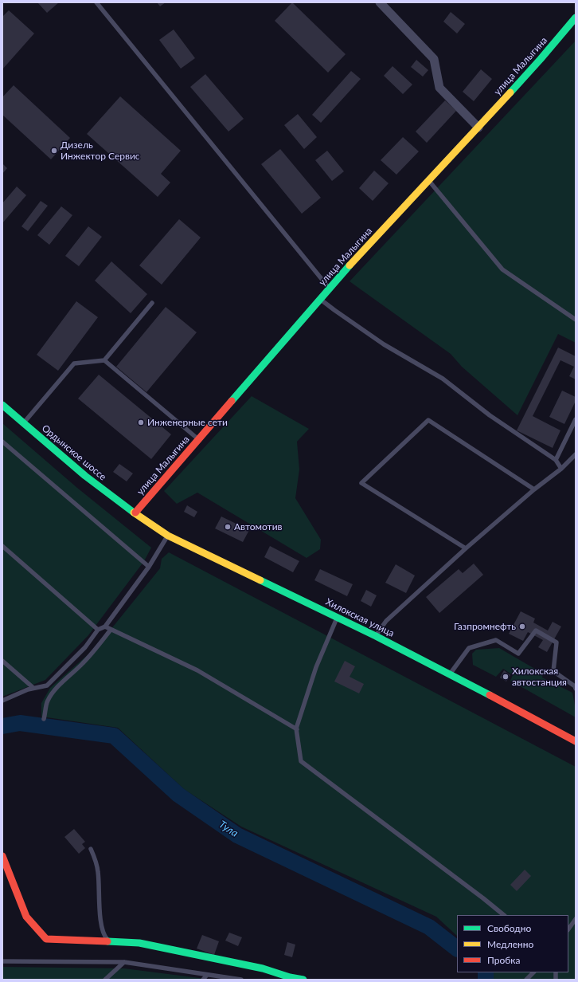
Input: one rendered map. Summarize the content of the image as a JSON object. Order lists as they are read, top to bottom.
{
  "streets": {
    "main road": ["улица Малыгина", "Ордынское шоссе", "Хилокская улица"]
  },
  "crossings": [
    ["улица Малыгина", "Ордынское шоссе"],
    ["улица Малыгина", "Хилокская улица"],
    ["Ордынское шоссе", "Хилокская улица"]
  ],
  "water": ["Тула"],
  "places": [
    "Дизель Инжектор Сервис",
    "Инженерные сети",
    "Автомотив",
    "Газпромнефть",
    "Хилокская автостанция"
  ],
  "legend": ["Свободно", "Медленно", "Пробка"]
}
